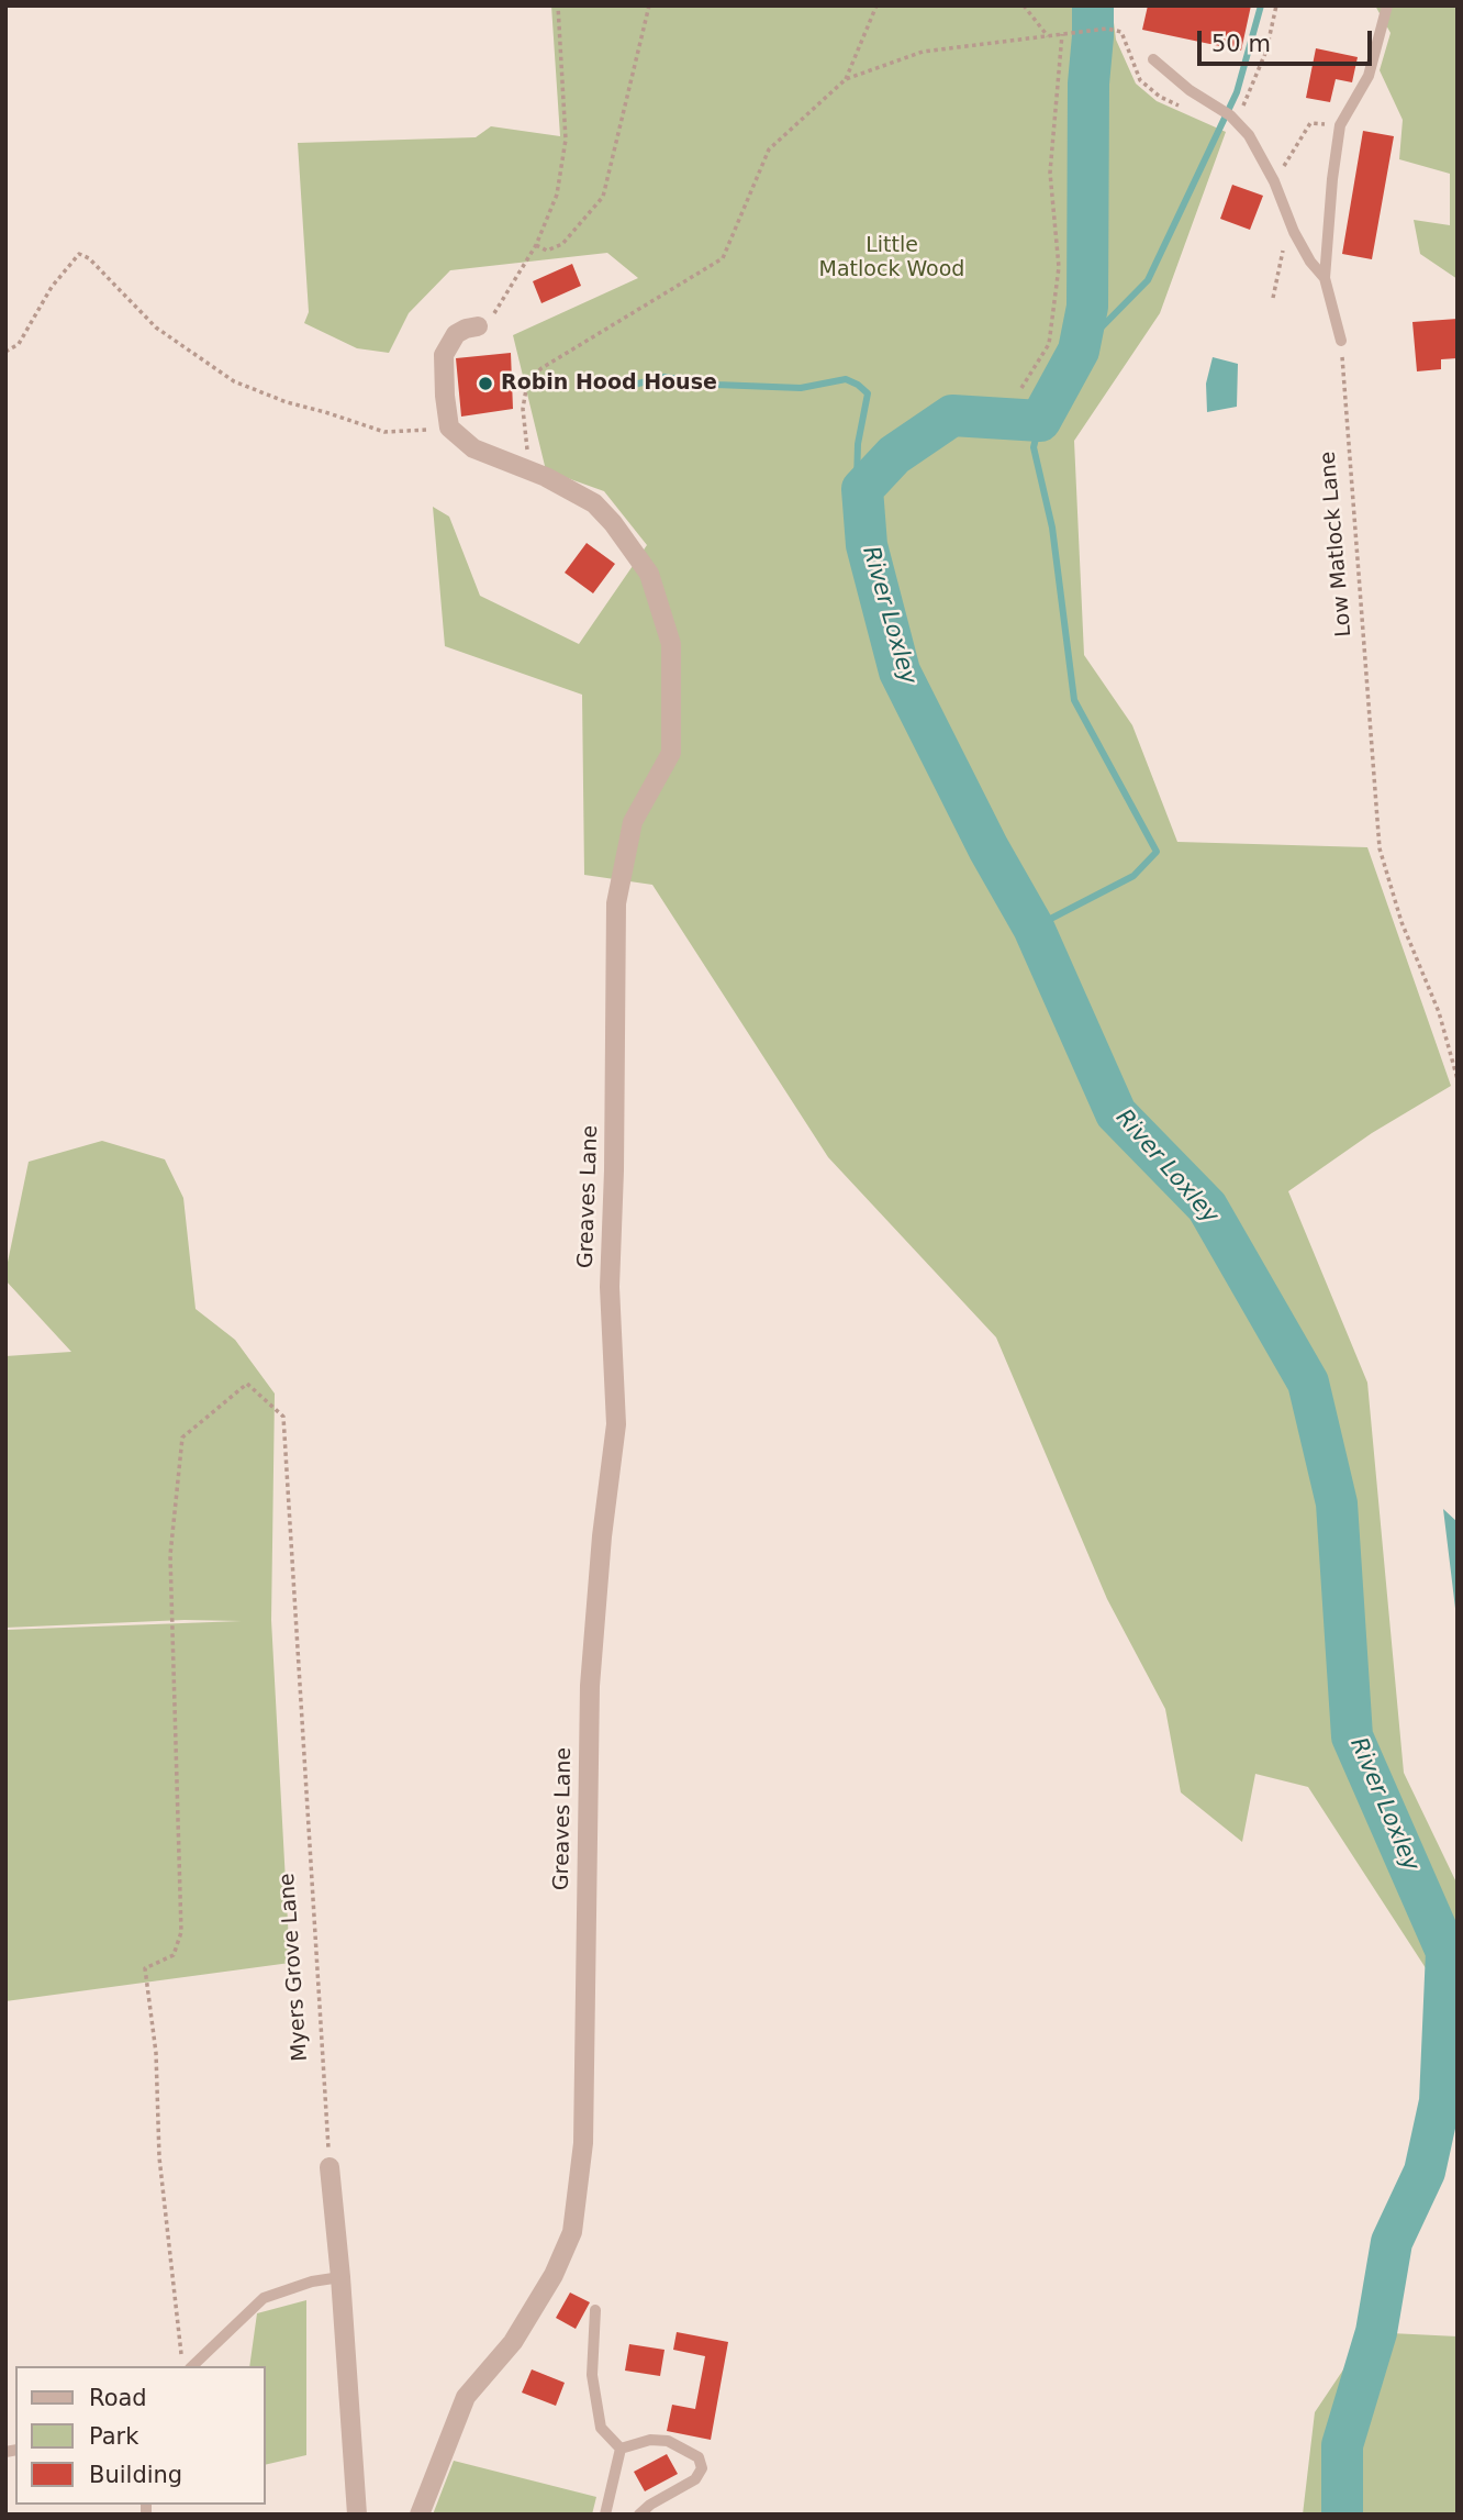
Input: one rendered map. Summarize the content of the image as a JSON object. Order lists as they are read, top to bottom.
{
  "streets": {
    "street": ["Greaves Lane"],
    "path": ["Low Matlock Lane", "Myers Grove Lane"]
  },
  "water": ["River Loxley"],
  "parks": ["Little Matlock Wood"],
  "places": ["Robin Hood House"],
  "legend": ["Road", "Park", "Building"],
  "scale_bar": "50 m"
}
